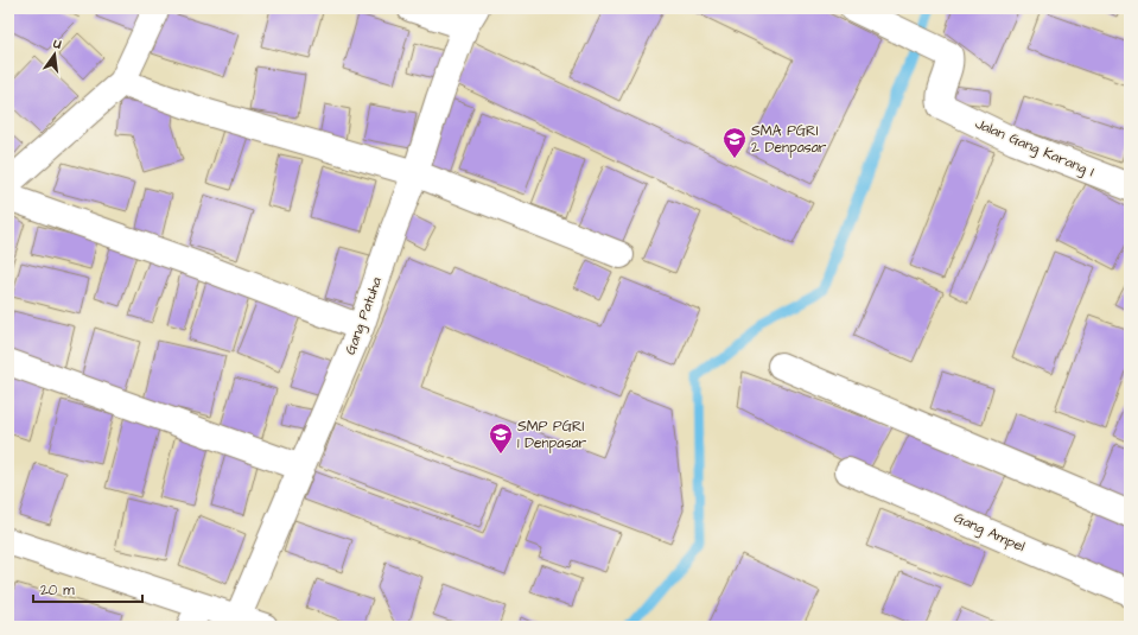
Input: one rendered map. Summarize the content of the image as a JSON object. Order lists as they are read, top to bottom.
{
  "streets": {
    "street": ["Jalan Gang Karang I", "Gang Patuha", "Gang Ampel"]
  },
  "places": {
    "school or university": ["SMA PGRI 2 Denpasar", "SMP PGRI 1 Denpasar"]
  },
  "scale_bar": "20 m",
  "north": "top"
}
